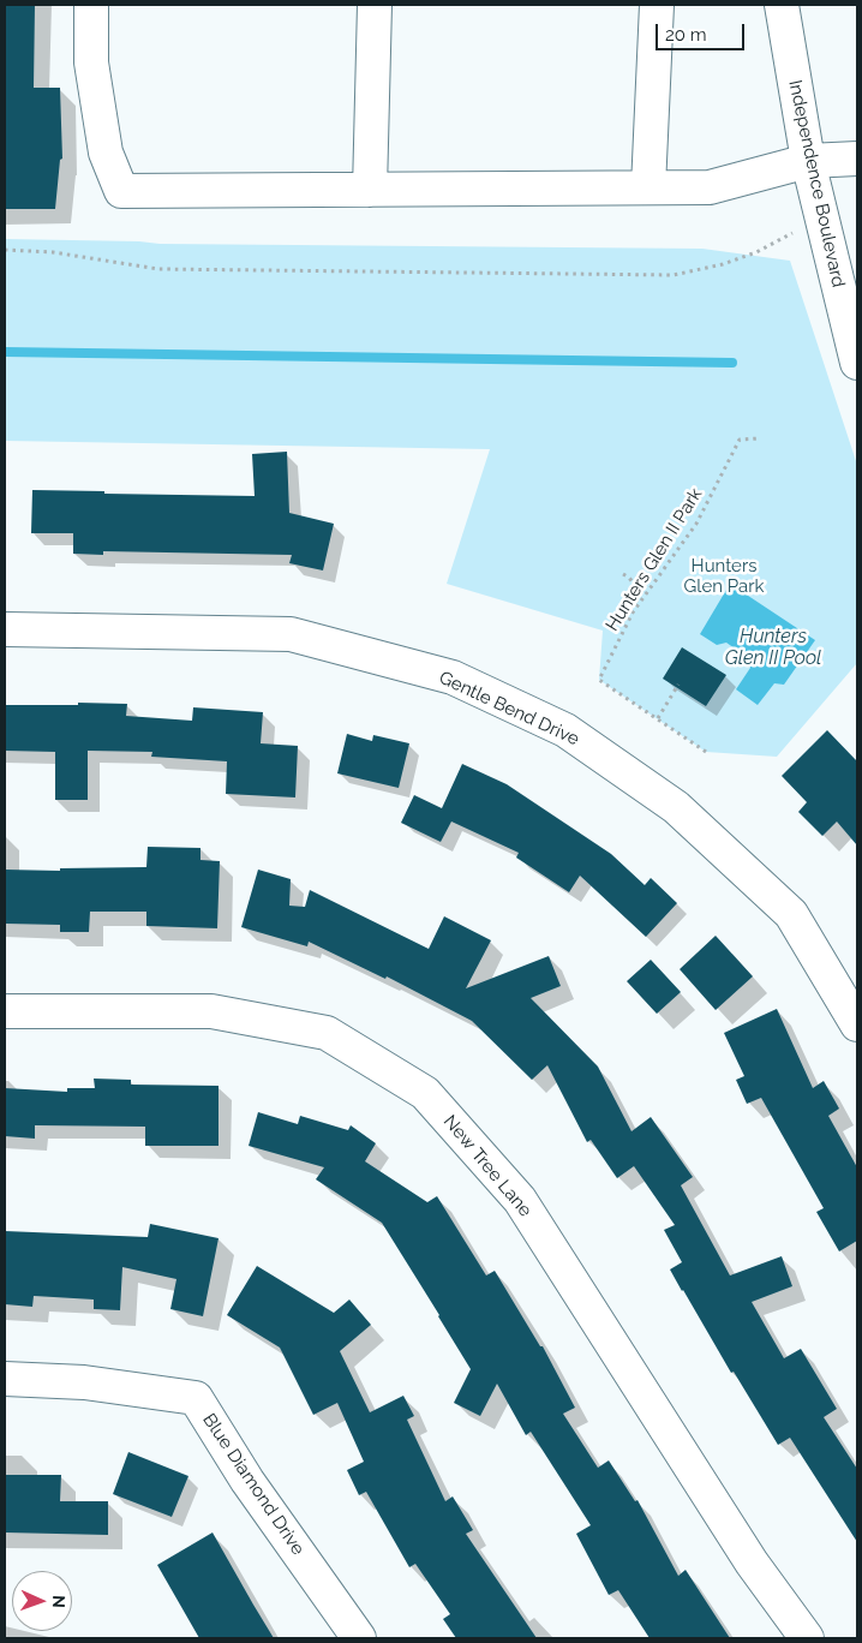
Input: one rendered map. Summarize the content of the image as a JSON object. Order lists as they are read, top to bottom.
{
  "streets": {
    "street": [
      "Independence Boulevard",
      "Gentle Bend Drive",
      "New Tree Lane",
      "Blue Diamond Drive"
    ],
    "path": ["Hunters Glen II Park"]
  },
  "water": ["Hunters Glen II Pool"],
  "parks": ["Hunters Glen Park"],
  "scale_bar": "20 m",
  "north": "right"
}
